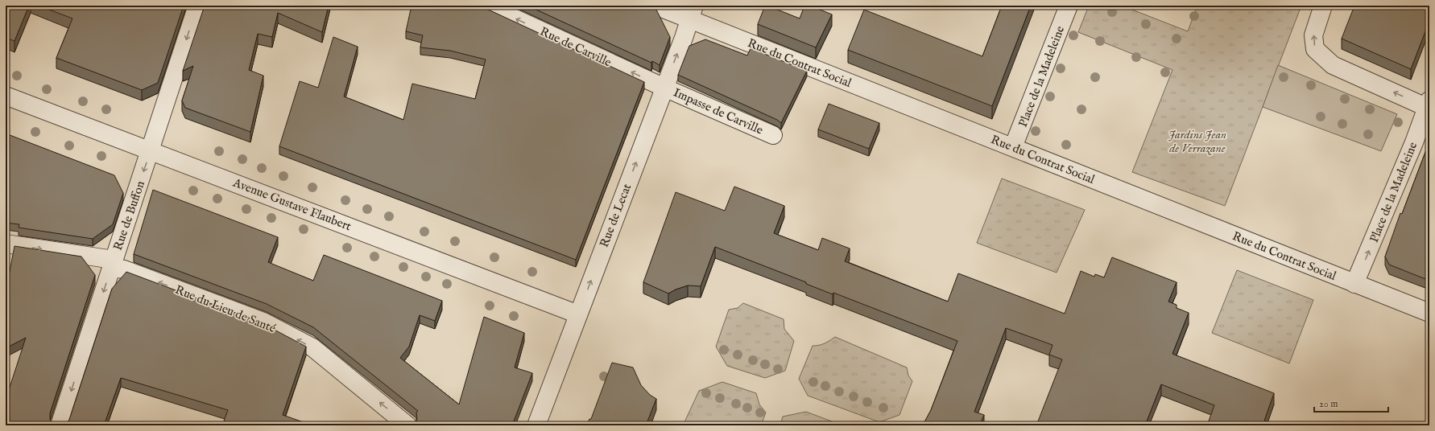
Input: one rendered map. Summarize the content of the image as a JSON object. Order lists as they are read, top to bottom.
{
  "streets": {
    "street": [
      "Rue de Carville",
      "Rue du Contrat Social",
      "Place de la Madeleine",
      "Impasse de Carville",
      "Avenue Gustave Flaubert",
      "Rue de Buffon",
      "Rue de Lecat",
      "Rue du Lieu de Santé"
    ]
  },
  "crossings": [
    ["Rue de Carville", "Impasse de Carville"],
    ["Rue de Carville", "Rue de Lecat"],
    ["Rue du Contrat Social", "Place de la Madeleine"],
    ["Rue du Contrat Social", "Rue de Lecat"],
    ["Impasse de Carville", "Rue de Lecat"],
    ["Avenue Gustave Flaubert", "Rue de Buffon"],
    ["Avenue Gustave Flaubert", "Rue de Lecat"],
    ["Rue de Buffon", "Rue du Lieu de Santé"]
  ],
  "one_way": ["Rue de Carville", "Rue de Buffon", "Rue de Lecat"],
  "parks": ["Jardins Jean de Verrazane"],
  "scale_bar": "20 m"
}
